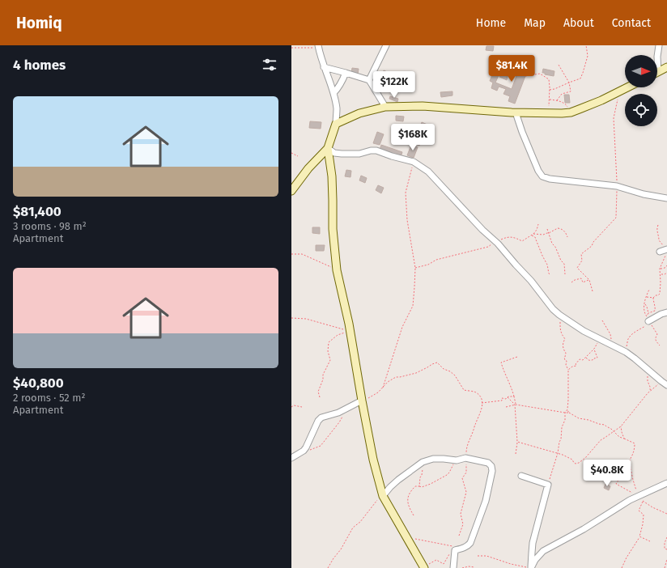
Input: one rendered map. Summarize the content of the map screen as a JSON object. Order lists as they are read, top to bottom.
{
  "north": "right",
  "page": {
    "header": "Homiq",
    "nav": [
      "Home",
      "Map",
      "About",
      "Contact"
    ],
    "heading": "4 homes",
    "price": [
      "$81.4K",
      "$122K",
      "$168K",
      "$40.8K"
    ],
    "list": [
      {
        "name": "$81,400",
        "note": "3 rooms · 98 m² · Apartment"
      },
      {
        "name": "$40,800",
        "note": "2 rooms · 52 m² · Apartment"
      }
    ]
  }
}
